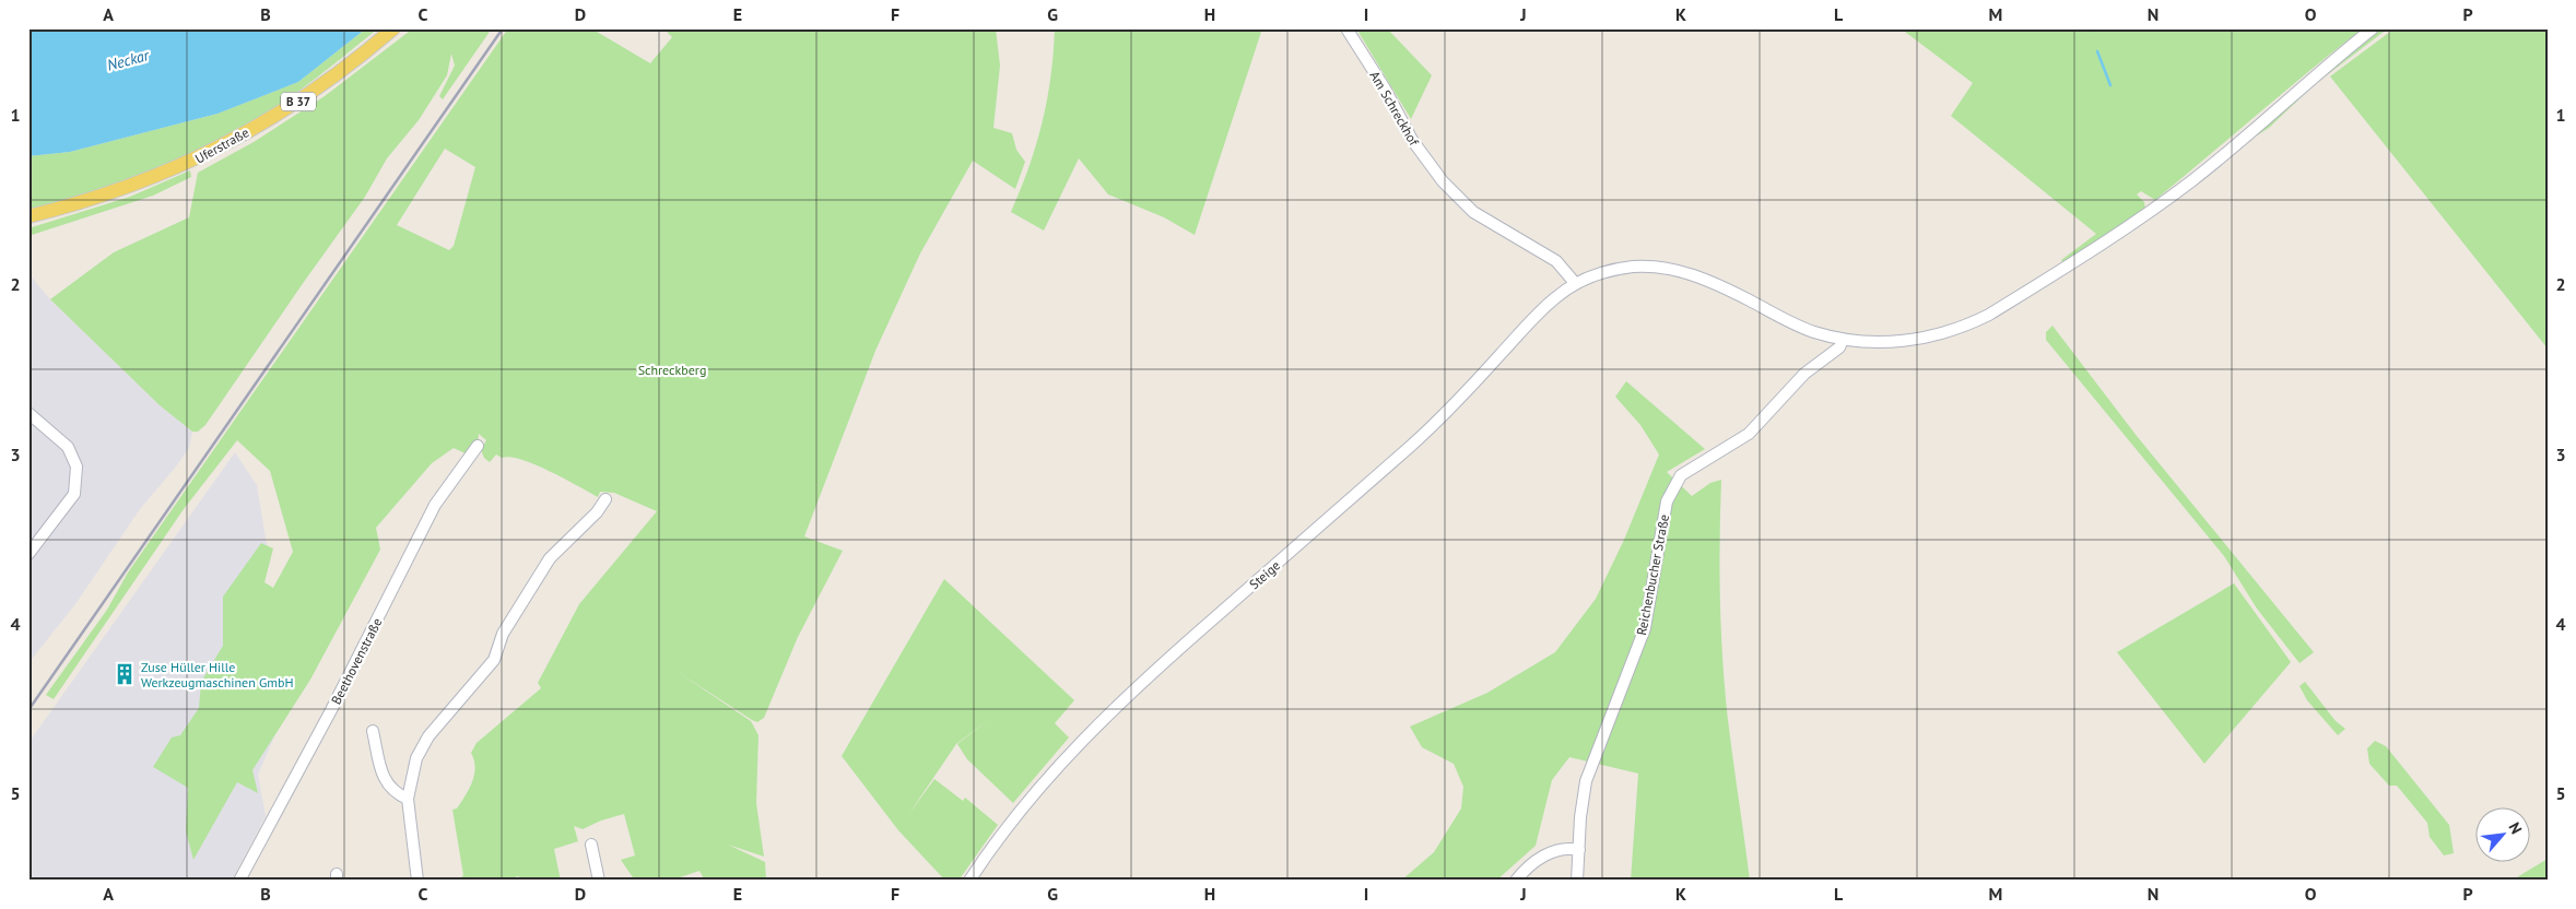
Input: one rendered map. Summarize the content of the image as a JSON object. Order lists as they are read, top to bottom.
{
  "streets": {
    "main road": ["B 37", "Uferstraße"],
    "street": [
      "Am Schreckhof",
      "Steige",
      "Reichenbucher Straße",
      "Beethovenstraße"
    ]
  },
  "crossings": [
    ["Am Schreckhof", "Steige"]
  ],
  "water": ["Neckar"],
  "parks": ["Schreckberg"],
  "places": {
    "building": ["Zuse Hüller Hille Werkzeugmaschinen GmbH"]
  },
  "north": "top right",
  "grid": {
    "columns": [
      "A",
      "B",
      "C",
      "D",
      "E",
      "F",
      "G",
      "H",
      "I",
      "J",
      "K",
      "L",
      "M",
      "N",
      "O",
      "P"
    ],
    "rows": [
      "1",
      "2",
      "3",
      "4",
      "5"
    ]
  }
}
